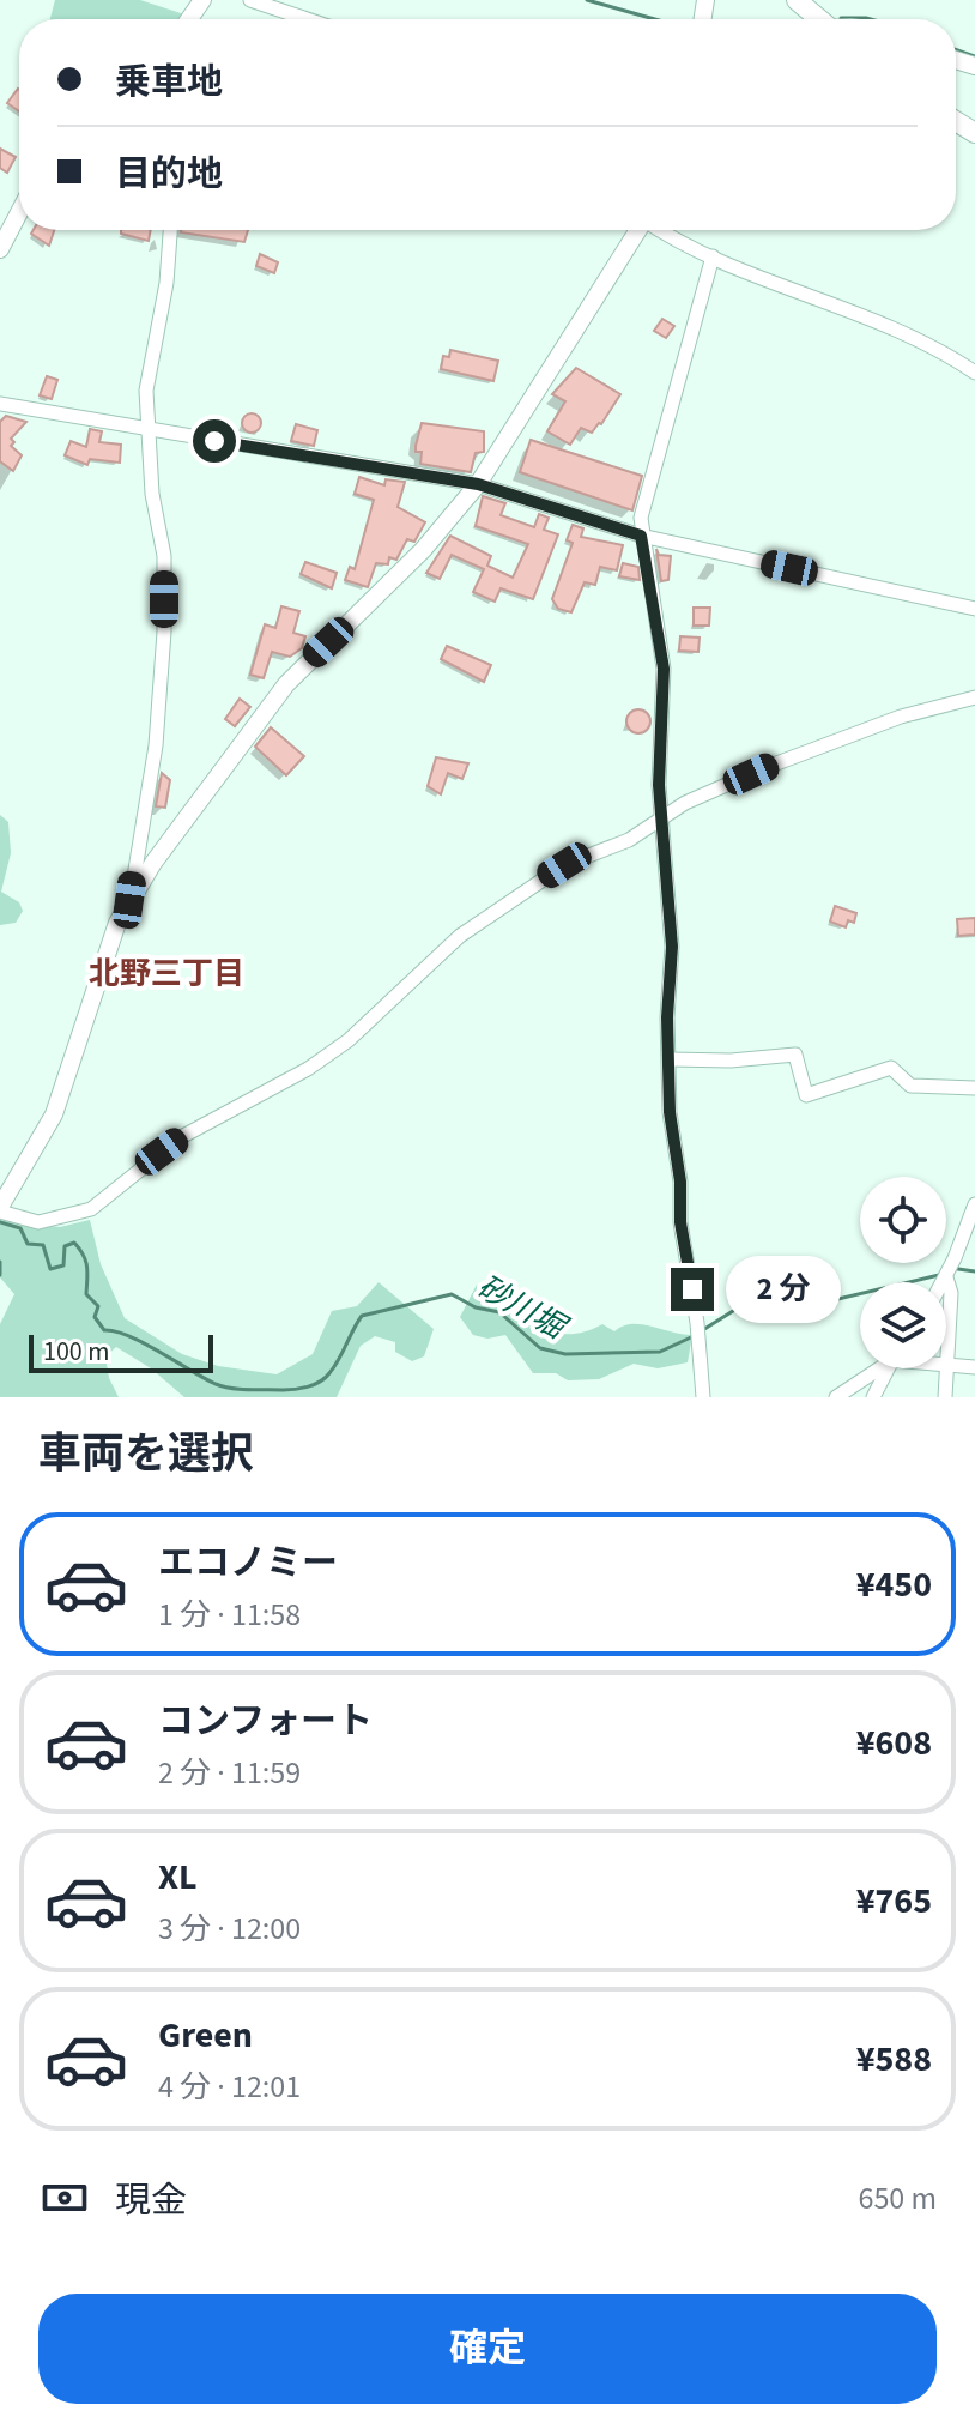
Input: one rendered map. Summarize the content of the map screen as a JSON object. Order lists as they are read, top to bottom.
{
  "districts": ["北野三丁目"],
  "water": ["砂川堀"],
  "scale_bar": "100 m",
  "page": {
    "banner": ["乗車地", "目的地"],
    "bubble": "2 分",
    "scale": "100 m",
    "heading": "車両を選択",
    "list": [
      {
        "name": "エコノミー",
        "note": "1 分 · 11:58",
        "value": "¥450"
      },
      {
        "name": "コンフォート",
        "note": "2 分 · 11:59",
        "value": "¥608"
      },
      {
        "name": "XL",
        "note": "3 分 · 12:00",
        "value": "¥765"
      },
      {
        "name": "Green",
        "note": "4 分 · 12:01",
        "value": "¥588"
      }
    ],
    "pay": ["現金", "650 m"],
    "buttons": "確定"
  }
}
